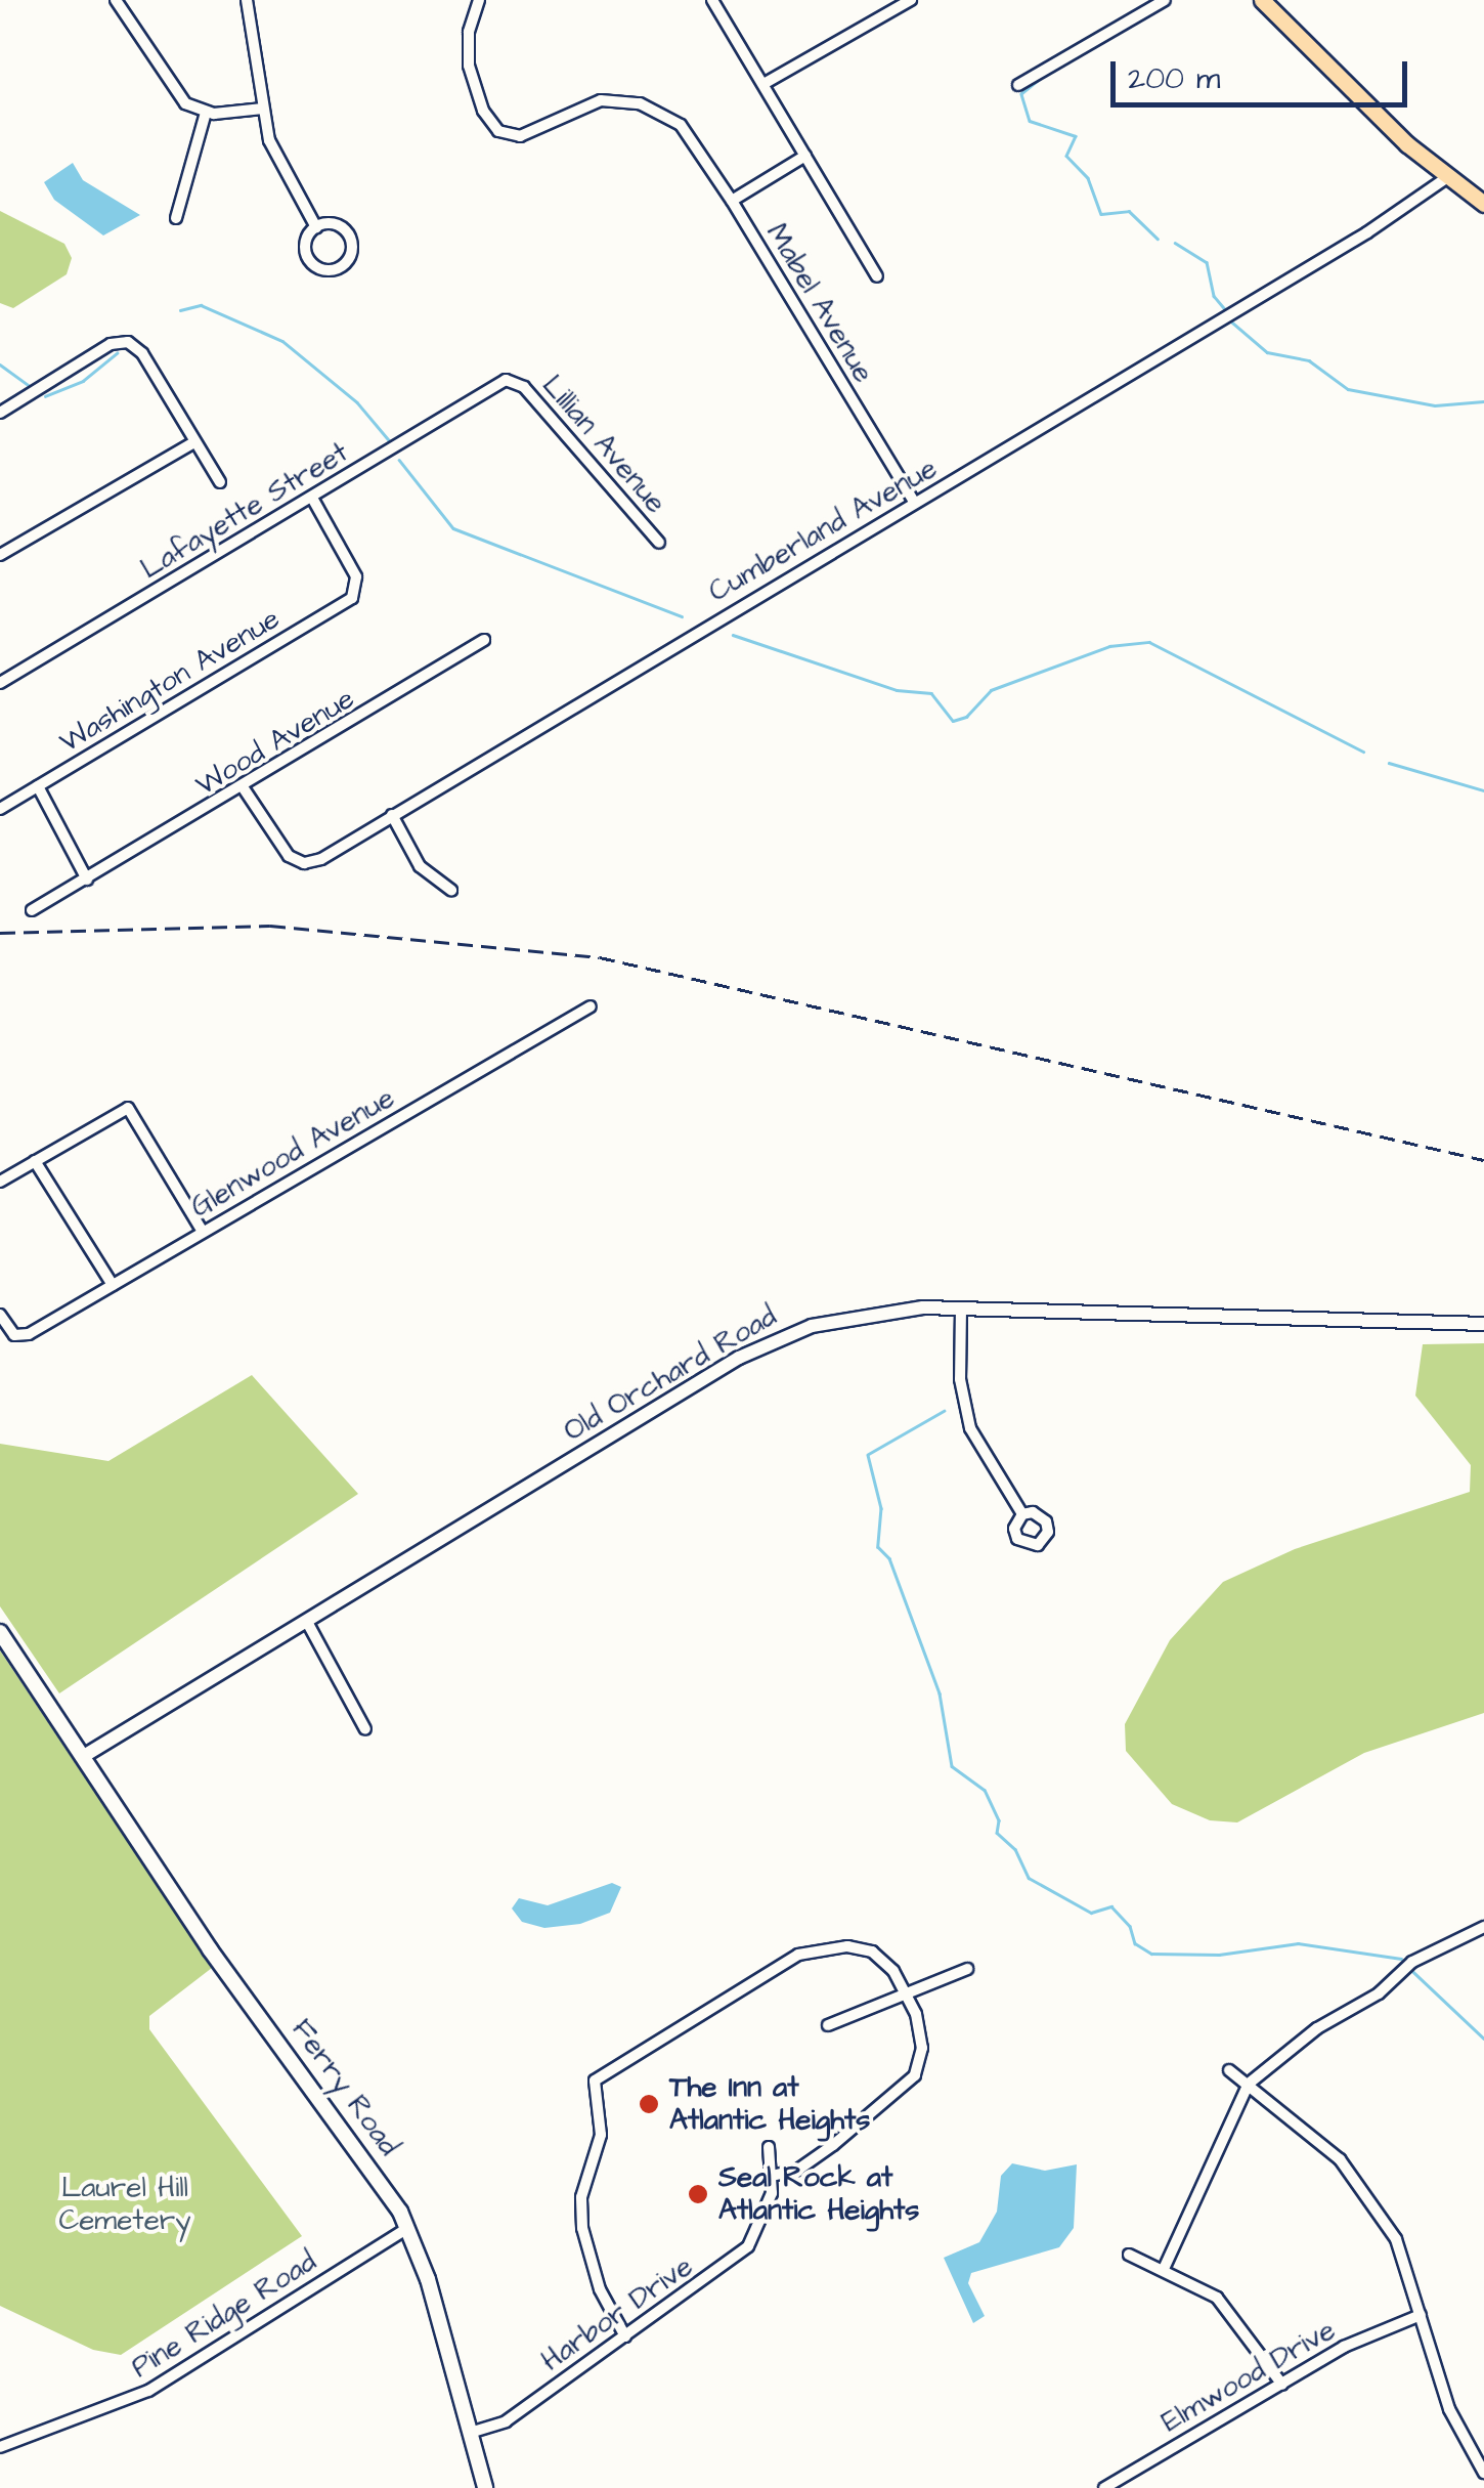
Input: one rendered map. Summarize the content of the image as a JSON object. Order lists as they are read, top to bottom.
{
  "streets": {
    "main road": ["Ferry Road"],
    "street": [
      "Mabel Avenue",
      "Lillian Avenue",
      "Lafayette Street",
      "Cumberland Avenue",
      "Washington Avenue",
      "Wood Avenue",
      "Glenwood Avenue",
      "Old Orchard Road",
      "Harbor Drive",
      "Pine Ridge Road",
      "Elmwood Drive"
    ]
  },
  "crossings": [
    ["Mabel Avenue", "Cumberland Avenue"],
    ["Lillian Avenue", "Lafayette Street"],
    ["Lafayette Street", "Washington Avenue"],
    ["Cumberland Avenue", "Wood Avenue"],
    ["Old Orchard Road", "Ferry Road"],
    ["Ferry Road", "Harbor Drive"],
    ["Ferry Road", "Pine Ridge Road"]
  ],
  "parks": ["Laurel Hill Cemetery"],
  "places": ["The Inn at Atlantic Heights", "Seal Rock at Atlantic Heights"],
  "scale_bar": "200 m"
}
